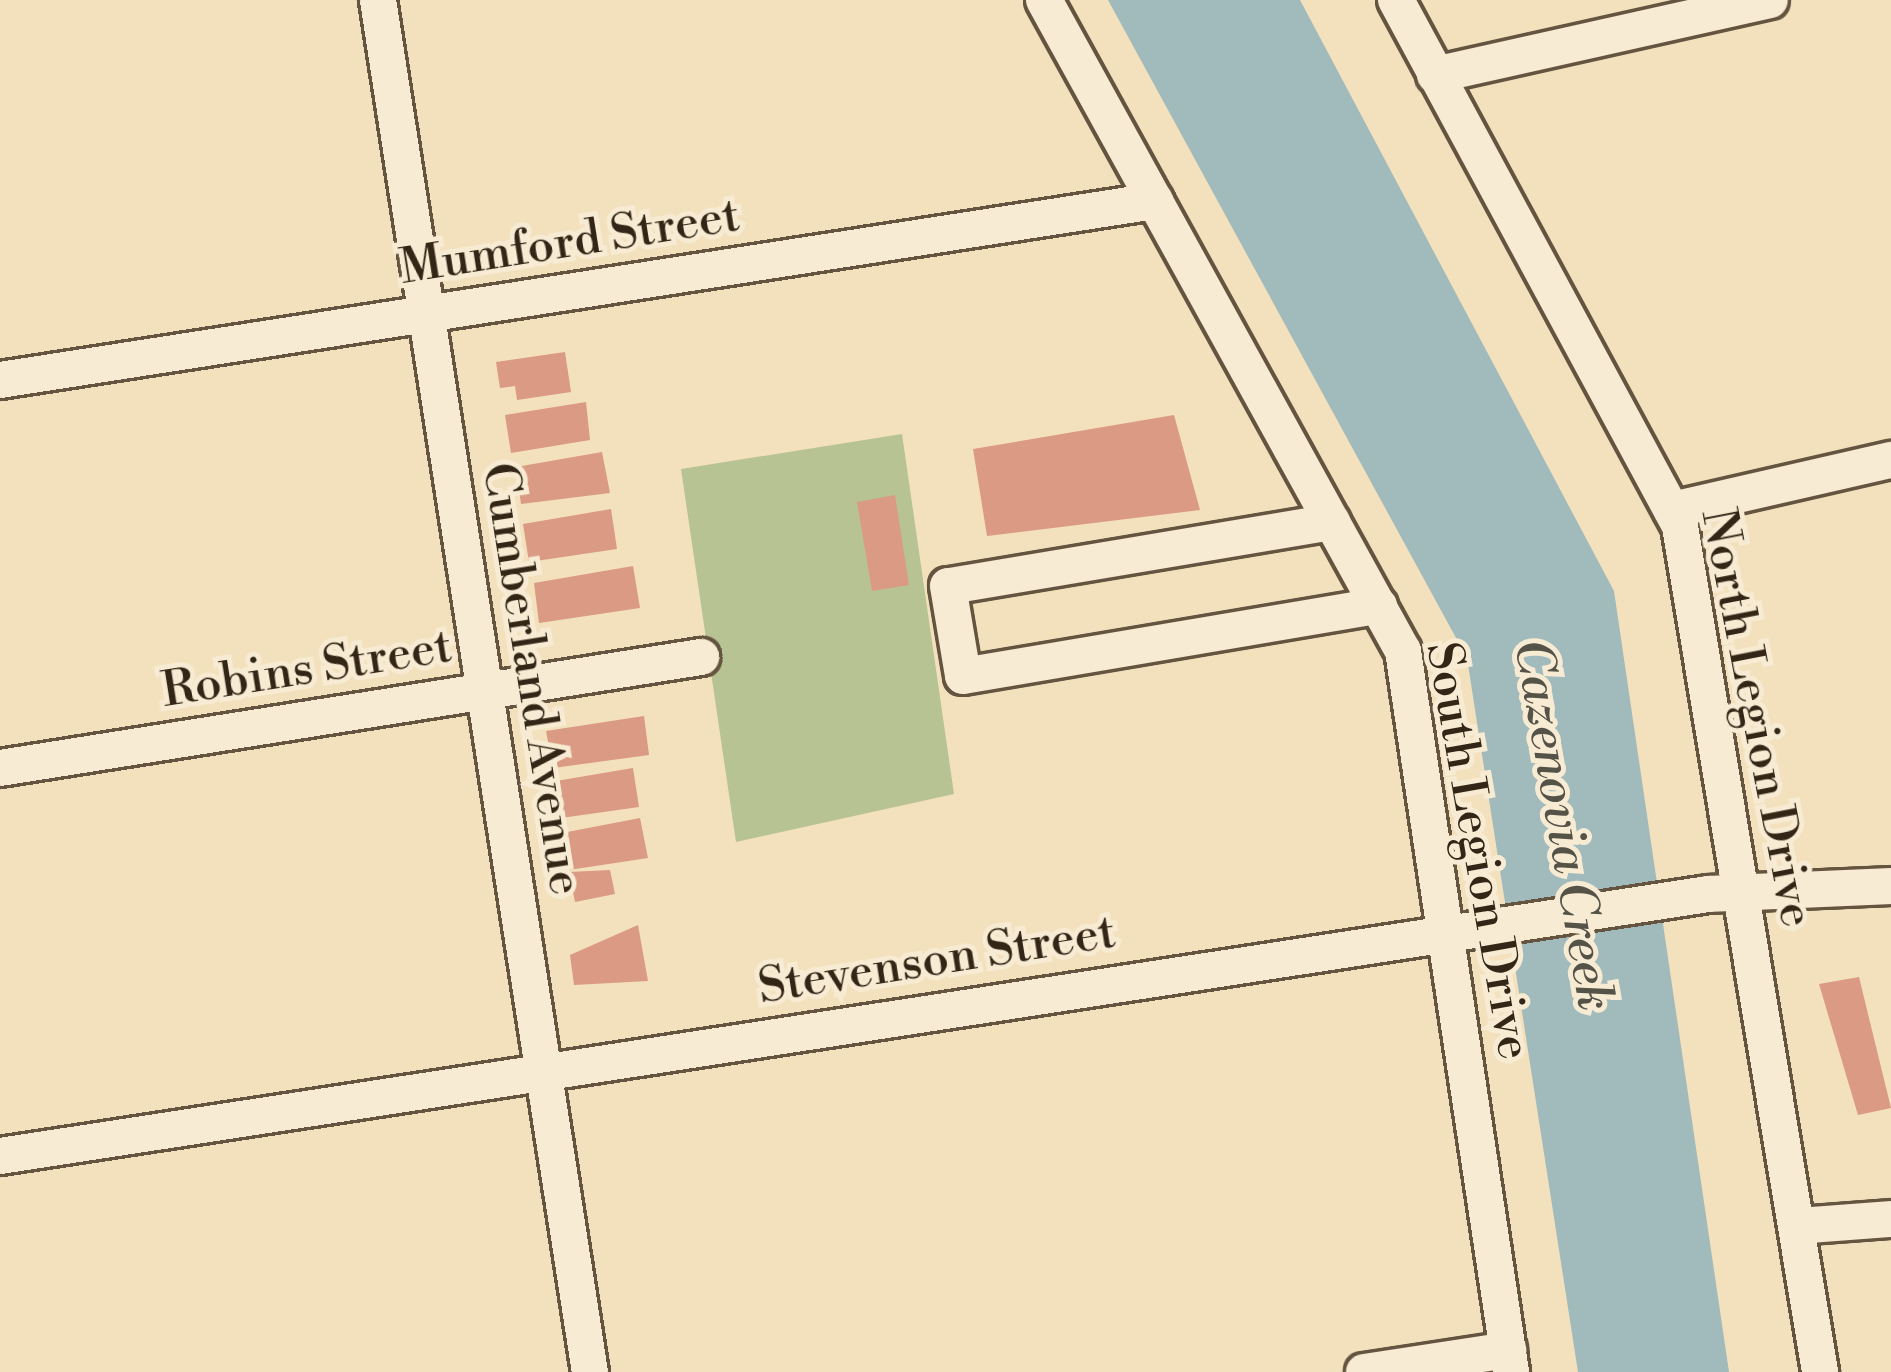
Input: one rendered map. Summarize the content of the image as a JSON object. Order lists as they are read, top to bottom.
{
  "streets": {
    "street": [
      "Mumford Street",
      "Robins Street",
      "Cumberland Avenue",
      "North Legion Drive",
      "South Legion Drive",
      "Stevenson Street"
    ]
  },
  "crossings": [
    ["Mumford Street", "Cumberland Avenue"],
    ["Mumford Street", "South Legion Drive"],
    ["Robins Street", "Cumberland Avenue"],
    ["Cumberland Avenue", "Stevenson Street"],
    ["North Legion Drive", "Stevenson Street"],
    ["South Legion Drive", "Stevenson Street"]
  ],
  "water": ["Cazenovia Creek"]
}
